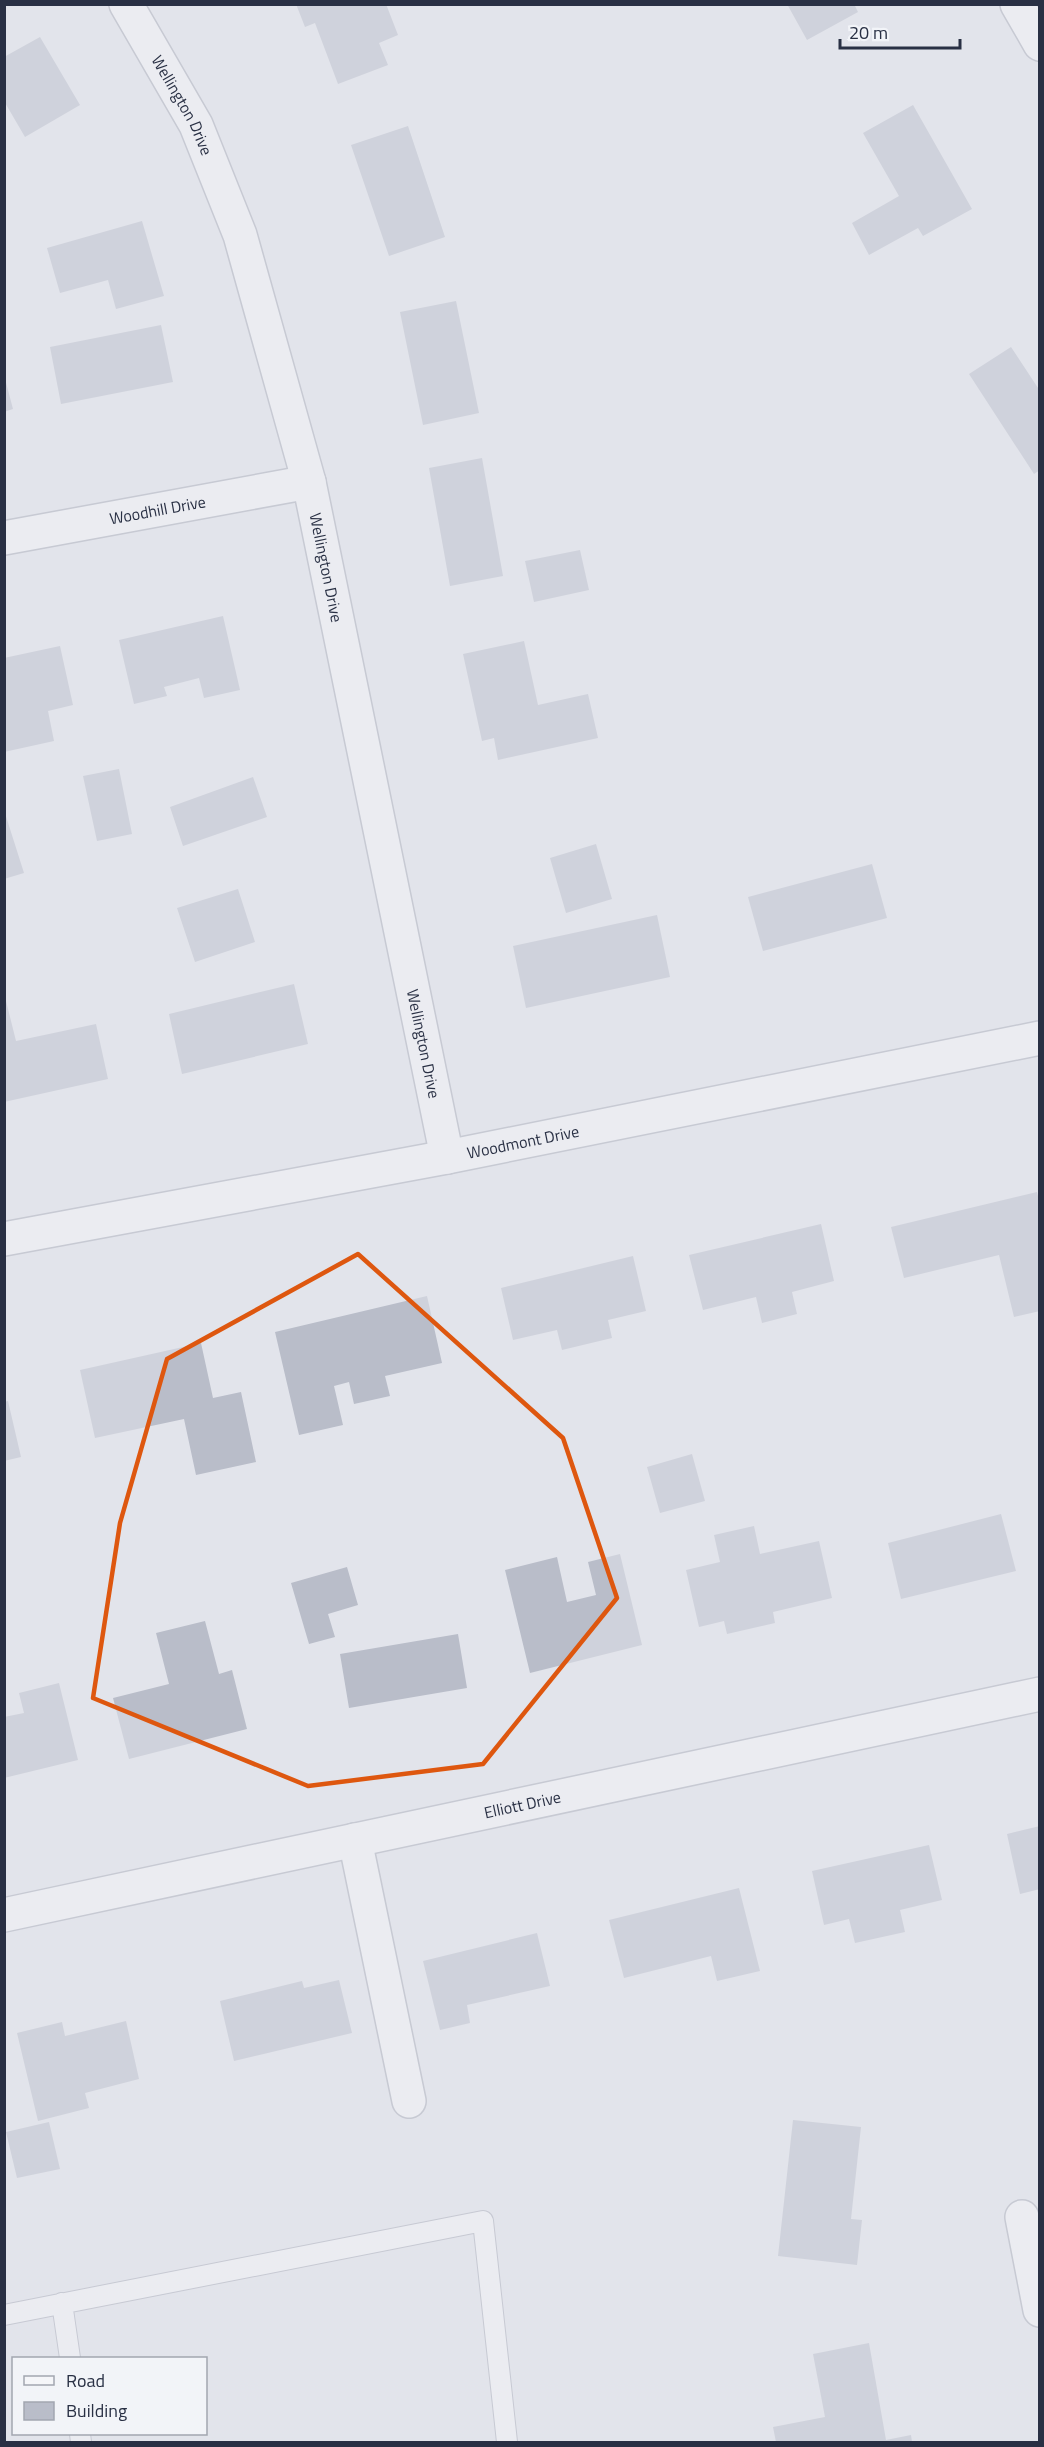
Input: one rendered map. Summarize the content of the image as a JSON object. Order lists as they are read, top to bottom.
{
  "streets": {
    "street": [
      "Wellington Drive",
      "Woodhill Drive",
      "Woodmont Drive",
      "Elliott Drive"
    ]
  },
  "crossings": [
    ["Wellington Drive", "Woodhill Drive"],
    ["Wellington Drive", "Woodmont Drive"]
  ],
  "legend": ["Road", "Building"],
  "scale_bar": "20 m"
}
